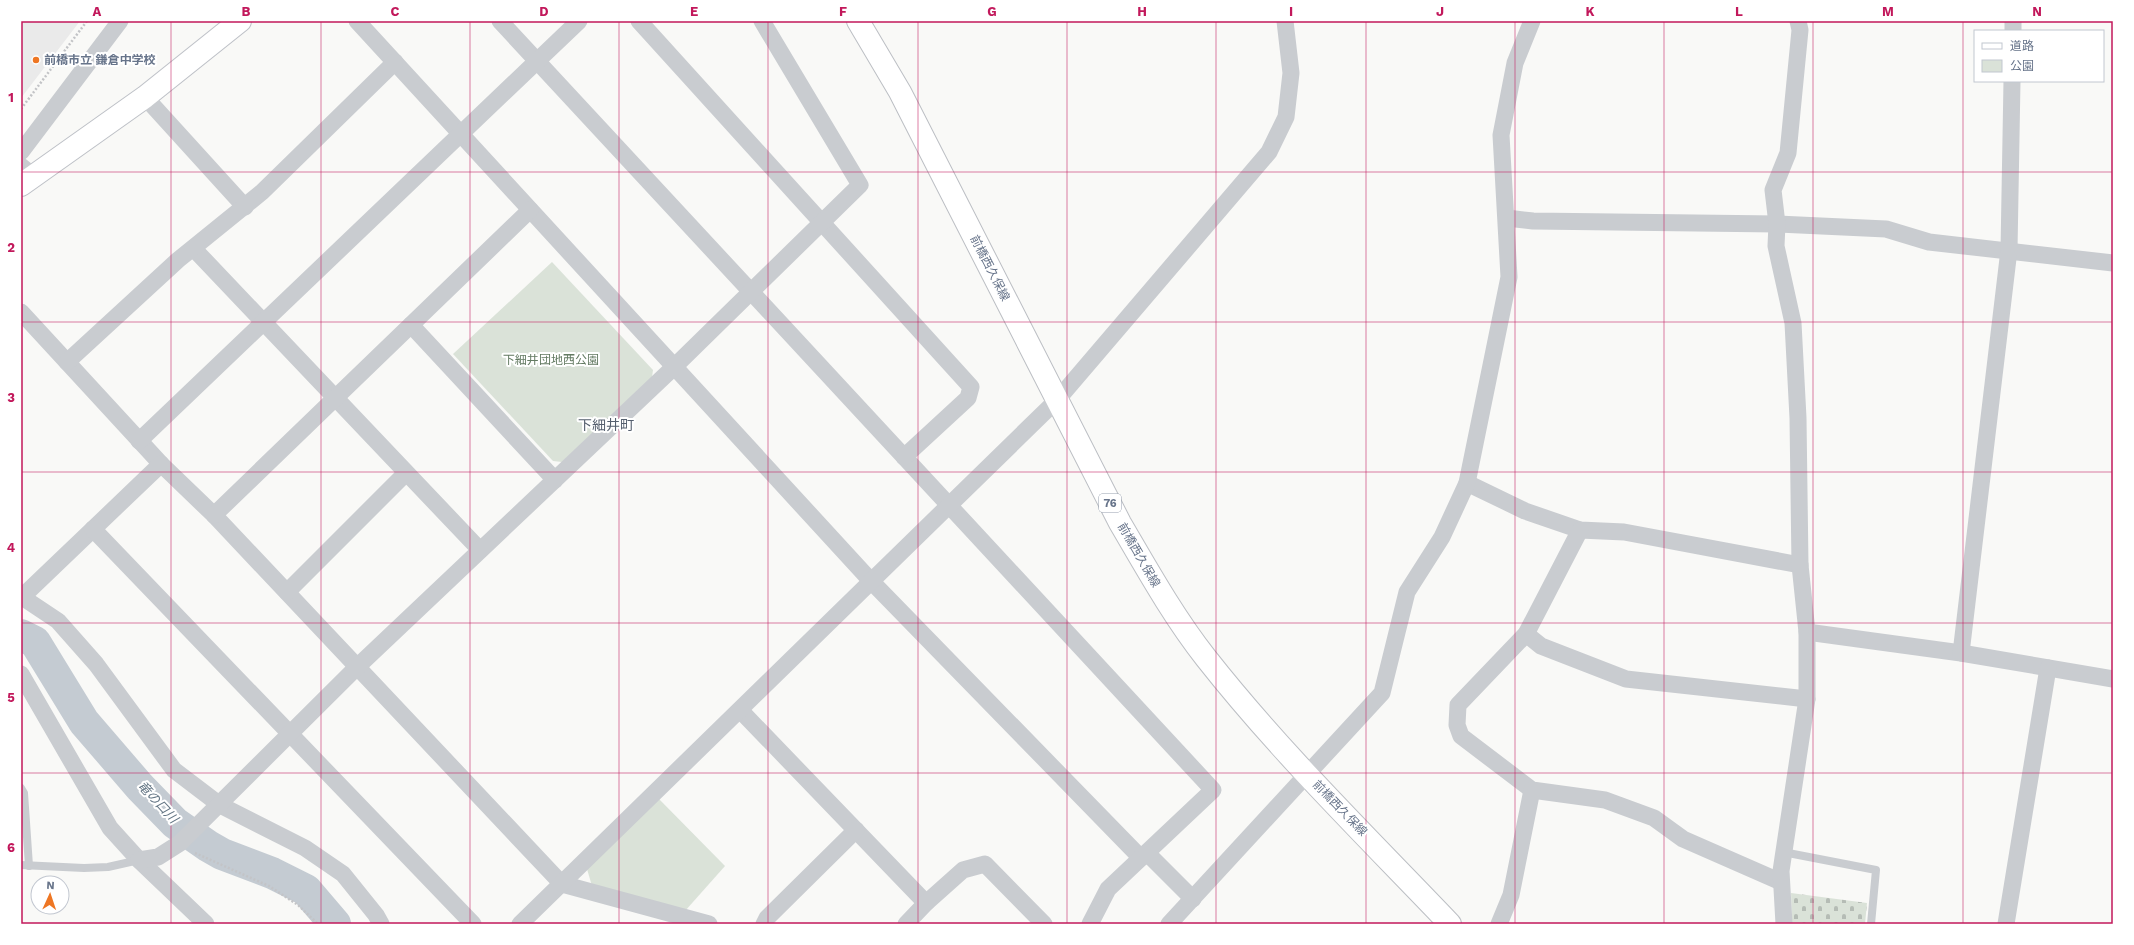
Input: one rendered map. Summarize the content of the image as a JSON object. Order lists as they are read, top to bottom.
{
  "streets": {
    "main road": ["前橋西久保線", "76"]
  },
  "districts": ["下細井町"],
  "water": ["竜の口川"],
  "parks": ["下細井団地西公園"],
  "places": ["前橋市立 鎌倉中学校"],
  "legend": ["道路", "公園"],
  "north": "top",
  "grid": {
    "columns": [
      "A",
      "B",
      "C",
      "D",
      "E",
      "F",
      "G",
      "H",
      "I",
      "J",
      "K",
      "L",
      "M",
      "N"
    ],
    "rows": [
      "1",
      "2",
      "3",
      "4",
      "5",
      "6"
    ]
  }
}
